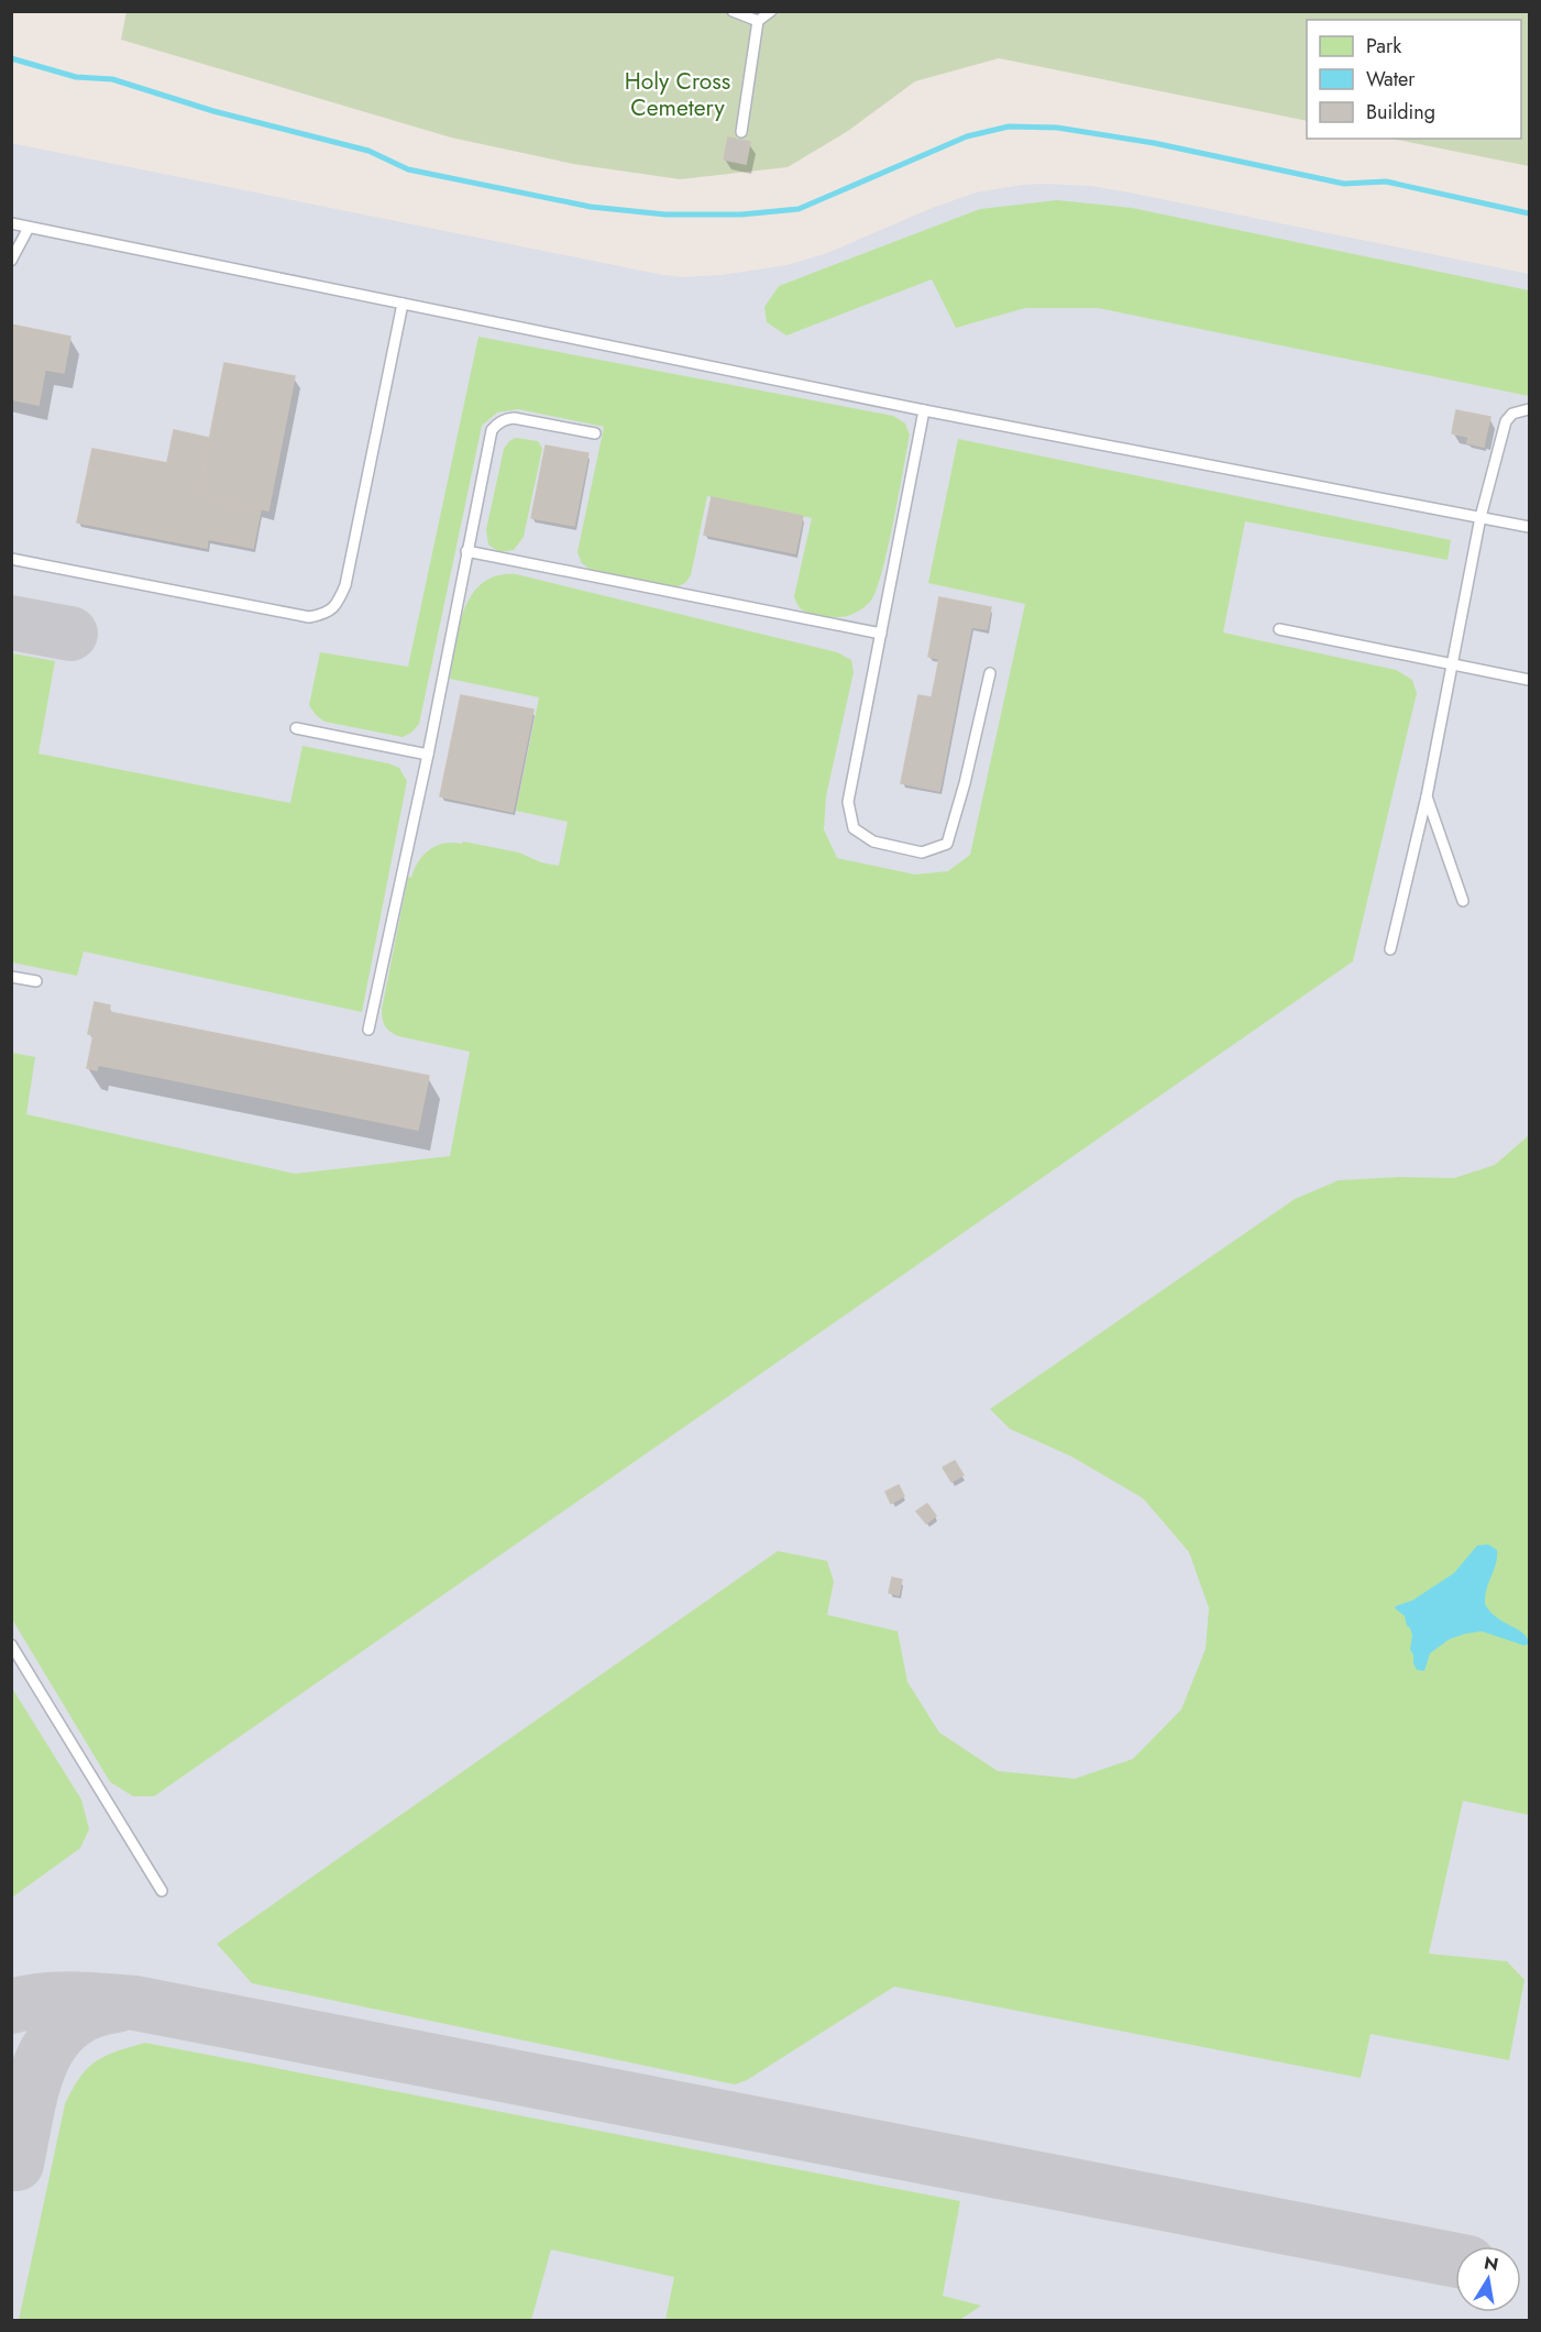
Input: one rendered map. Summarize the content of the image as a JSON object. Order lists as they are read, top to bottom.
{
  "parks": ["Holy Cross Cemetery"],
  "legend": ["Park", "Water", "Building"],
  "north": "top"
}
